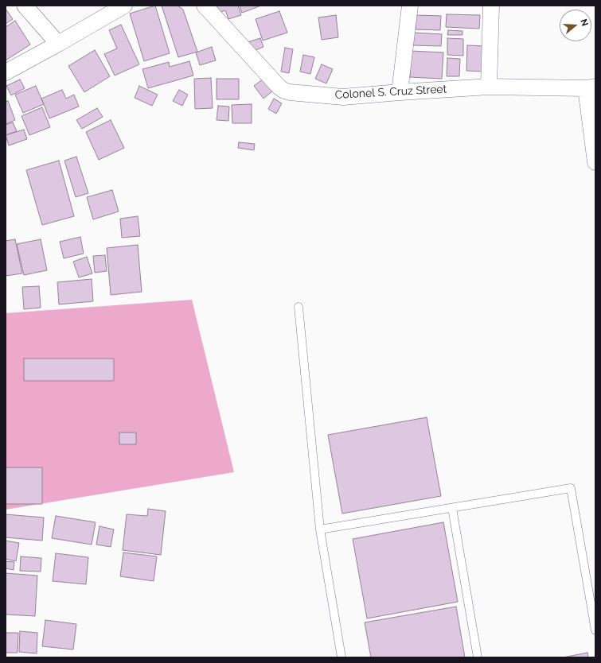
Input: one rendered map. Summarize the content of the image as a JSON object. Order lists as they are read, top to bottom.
{
  "streets": {
    "street": ["Colonel S. Cruz Street"]
  },
  "north": "right"
}
